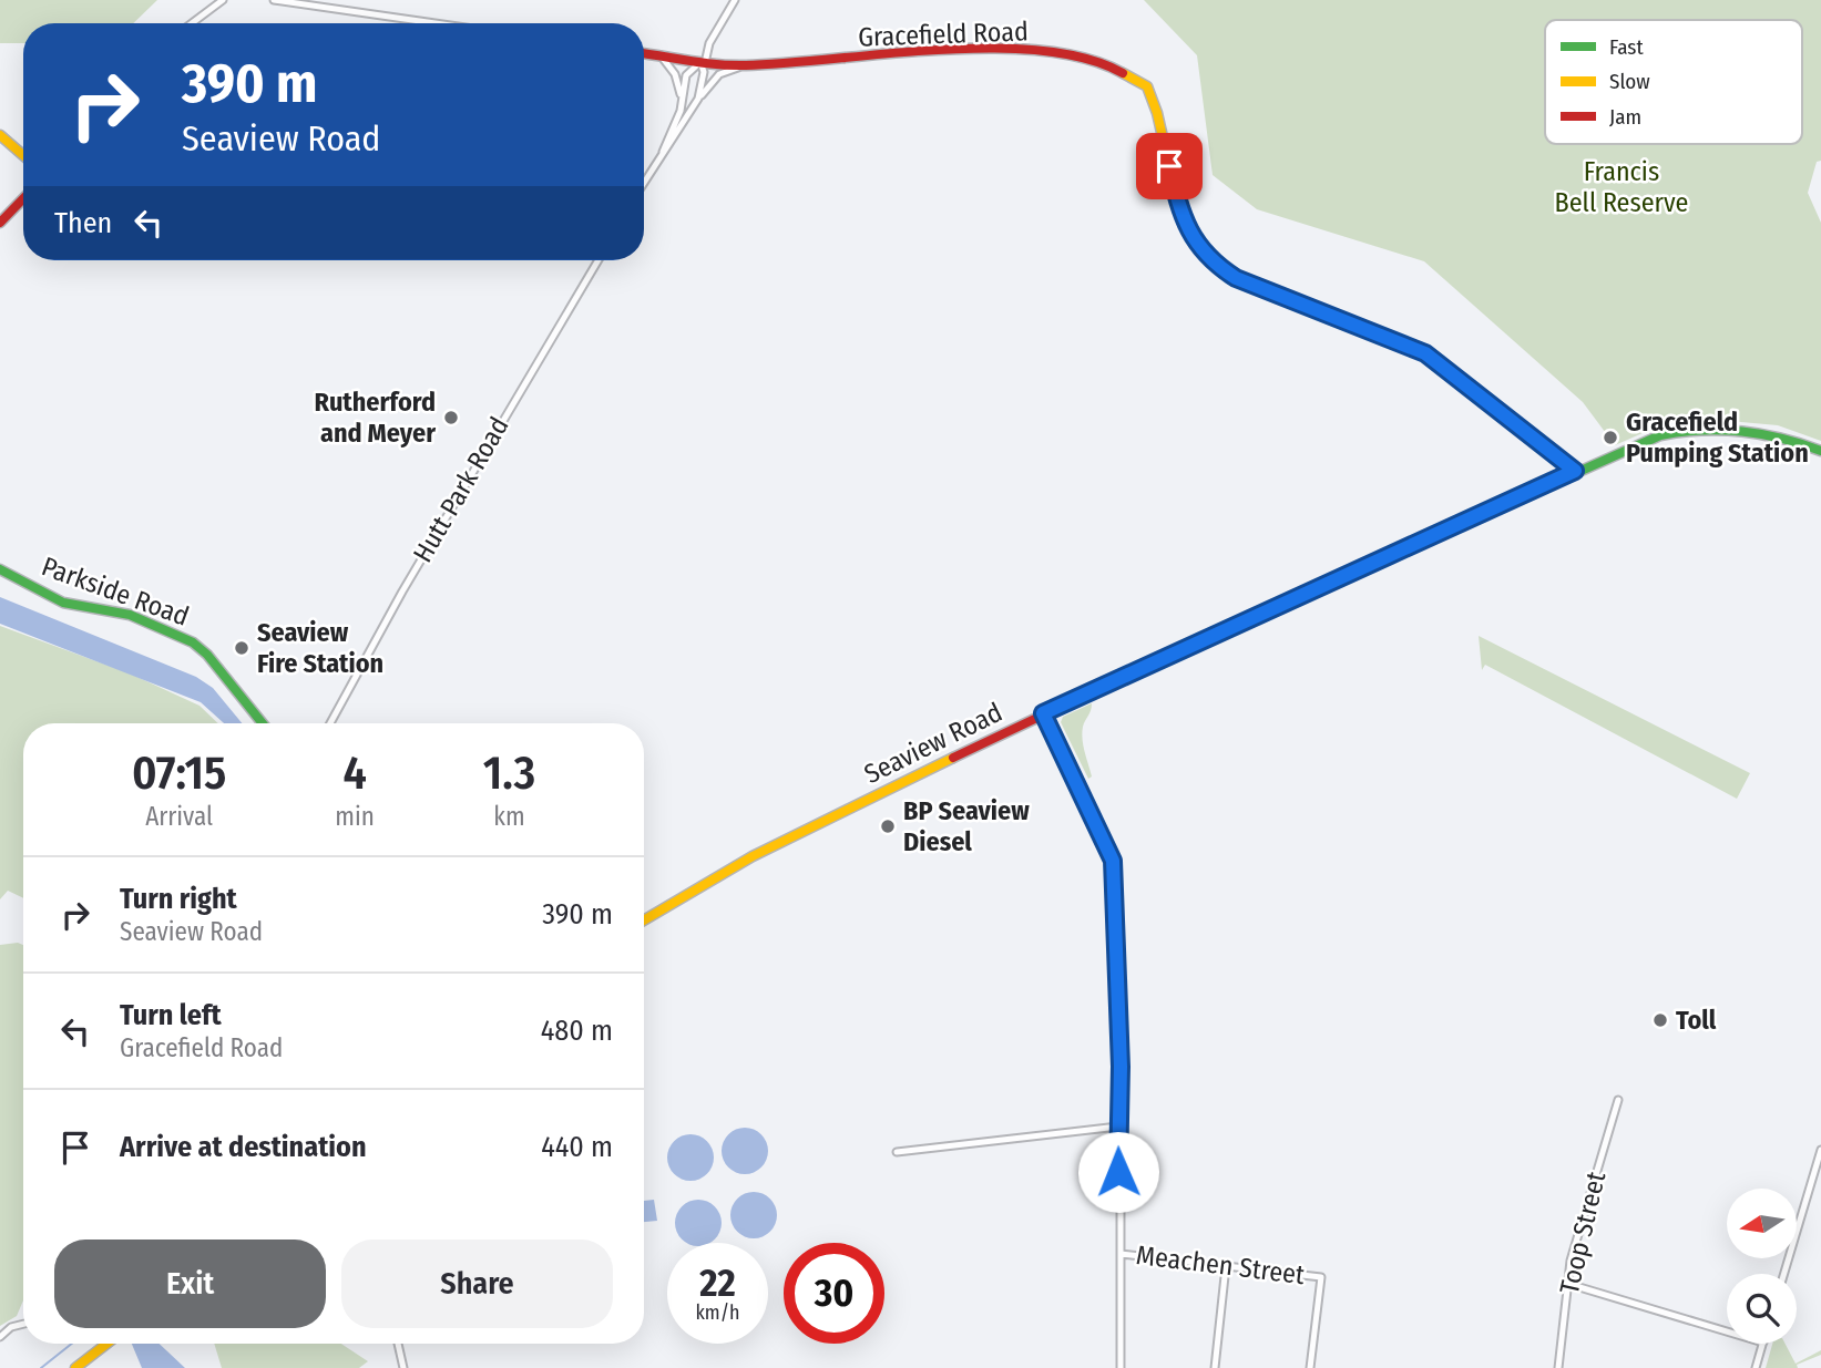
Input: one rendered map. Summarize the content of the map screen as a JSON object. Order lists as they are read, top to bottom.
{
  "streets": {
    "main road": ["Gracefield Road", "Parkside Road", "Seaview Road"],
    "street": ["Hutt Park Road", "Toop Street", "Meachen Street"]
  },
  "crossings": [
    ["Gracefield Road", "Seaview Road"]
  ],
  "parks": ["Francis Bell Reserve"],
  "places": [
    "Rutherford and Meyer",
    "Gracefield Pumping Station",
    "Seaview Fire Station",
    "BP Seaview Diesel",
    "Toll"
  ],
  "legend": ["Fast", "Slow", "Jam"],
  "north": "left",
  "page": {
    "turn": ["390 m", "Seaview Road"],
    "then": "Then",
    "eta": [
      "07:15",
      "Arrival",
      "4",
      "min",
      "1.3",
      "km"
    ],
    "list": [
      {
        "name": "Turn right",
        "note": "Seaview Road",
        "value": "390 m"
      },
      {
        "name": "Turn left",
        "note": "Gracefield Road",
        "value": "480 m"
      },
      {
        "name": "Arrive at destination",
        "value": "440 m"
      }
    ],
    "buttons": ["Exit", "Share"],
    "speed": "22 km/h",
    "limit": "30"
  }
}
